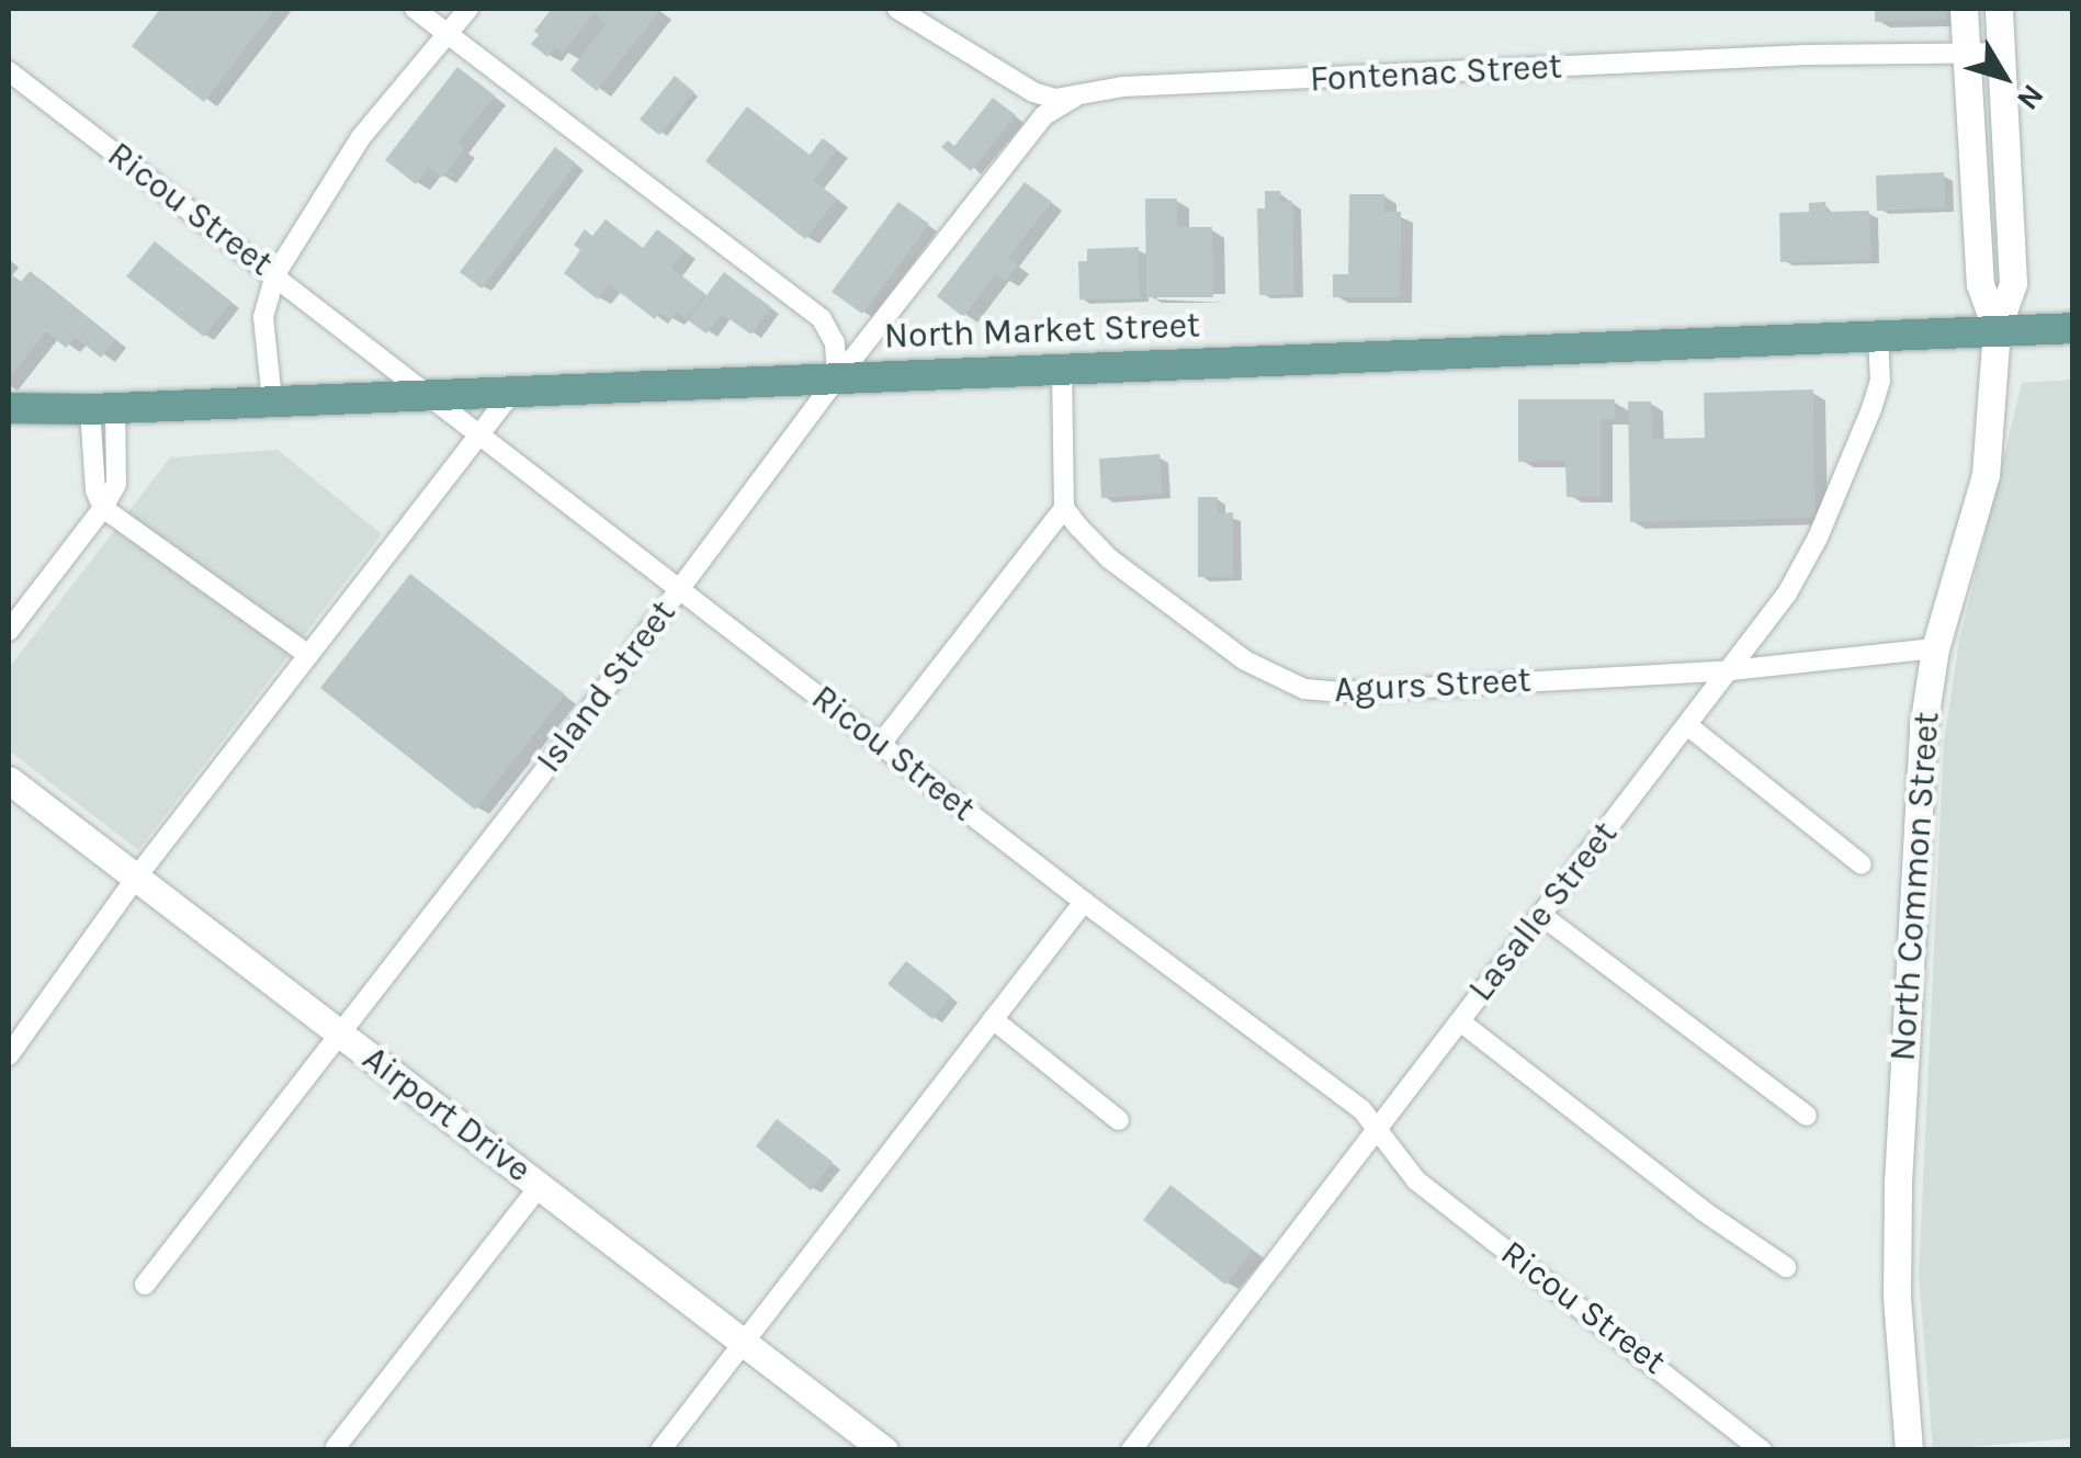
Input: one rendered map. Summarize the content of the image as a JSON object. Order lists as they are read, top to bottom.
{
  "streets": {
    "main road": ["North Market Street", "North Common Street", "Airport Drive"],
    "street": [
      "Fontenac Street",
      "Ricou Street",
      "Agurs Street",
      "Island Street",
      "Lasalle Street"
    ]
  },
  "crossings": [
    ["Fontenac Street", "Island Street"],
    ["Fontenac Street", "North Common Street"],
    ["Ricou Street", "North Market Street"],
    ["Ricou Street", "Island Street"],
    ["Ricou Street", "Lasalle Street"],
    ["North Market Street", "Island Street"],
    ["North Market Street", "North Common Street"],
    ["North Market Street", "Lasalle Street"],
    ["Agurs Street", "North Common Street"],
    ["Agurs Street", "Lasalle Street"],
    ["Island Street", "Airport Drive"]
  ],
  "north": "bottom right"
}
